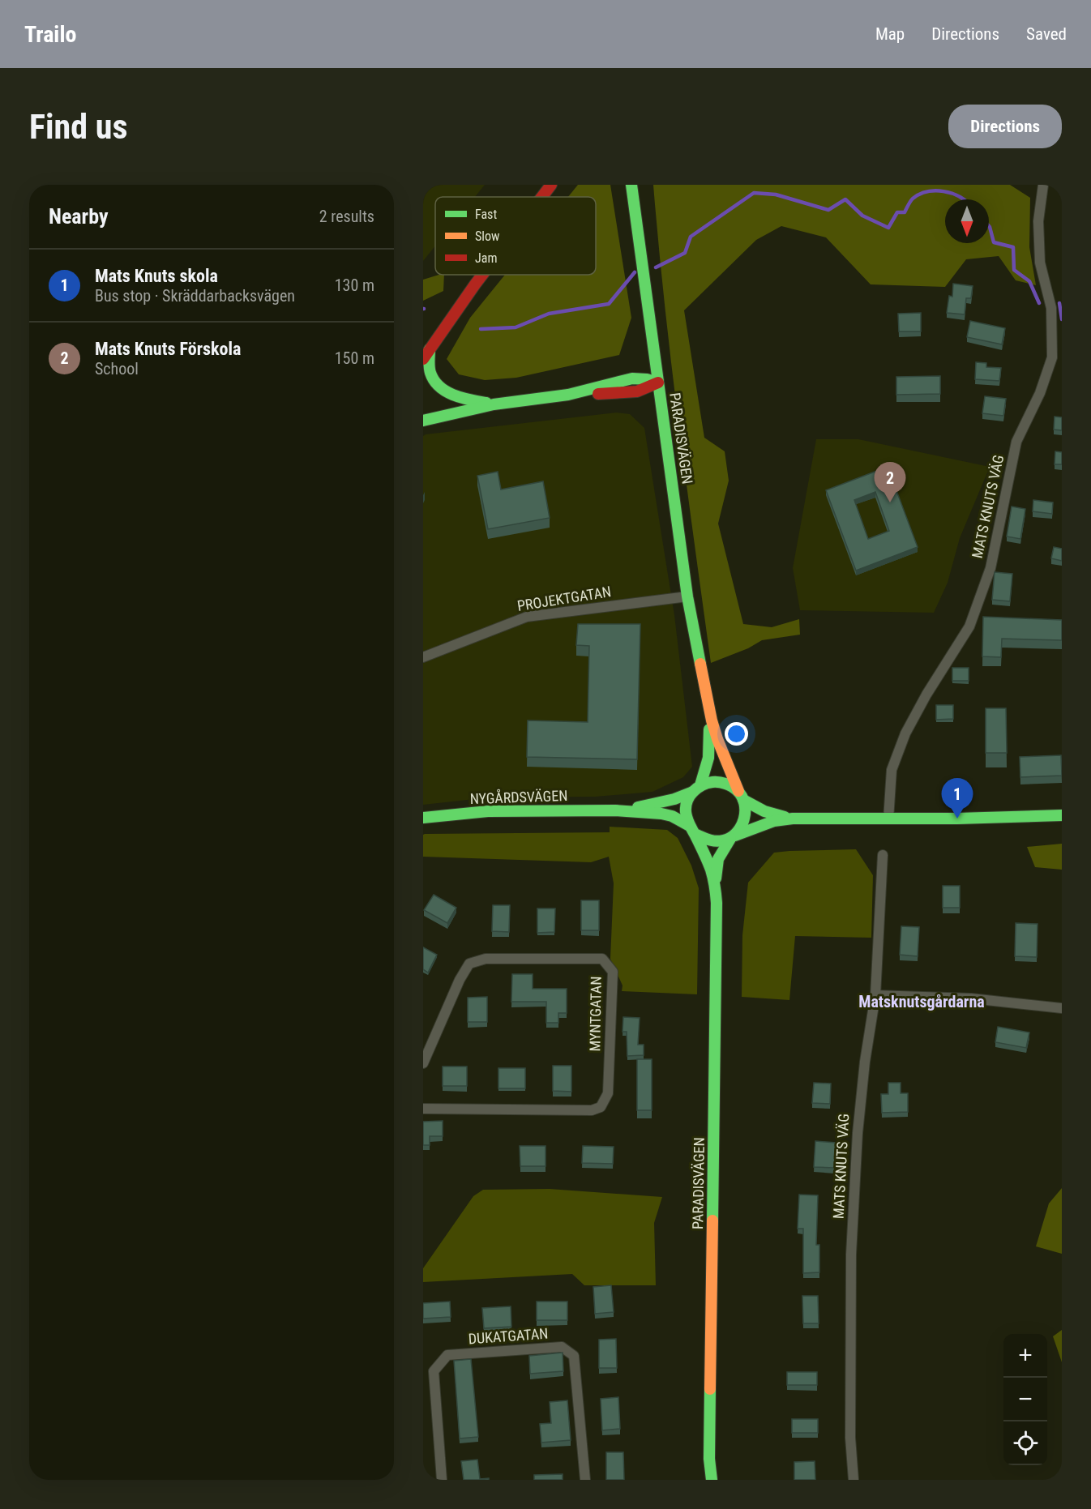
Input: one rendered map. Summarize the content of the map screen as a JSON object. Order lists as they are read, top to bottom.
{
  "streets": {
    "main road": ["PARADISVÄGEN", "NYGÅRDSVÄGEN"],
    "street": [
      "MATS KNUTS VÄG",
      "PROJEKTGATAN",
      "MYNTGATAN",
      "DUKATGATAN"
    ]
  },
  "crossings": [
    ["PARADISVÄGEN", "PROJEKTGATAN"],
    ["PARADISVÄGEN", "NYGÅRDSVÄGEN"]
  ],
  "districts": ["Matsknutsgårdarna"],
  "legend": ["Fast", "Slow", "Jam"],
  "north": "bottom",
  "page": {
    "header": "Trailo",
    "nav": ["Map", "Directions", "Saved"],
    "buttons": "Directions",
    "title": "Find us",
    "heading": ["Nearby", "2 results"],
    "list": [
      {
        "mark": "1",
        "name": "Mats Knuts skola",
        "note": "Bus stop · Skräddarbacksvägen",
        "value": "130 m"
      },
      {
        "mark": "2",
        "name": "Mats Knuts Förskola",
        "note": "School",
        "value": "150 m"
      }
    ],
    "pins": ["2", "1"],
    "map_buttons": ["+", "−"]
  }
}
